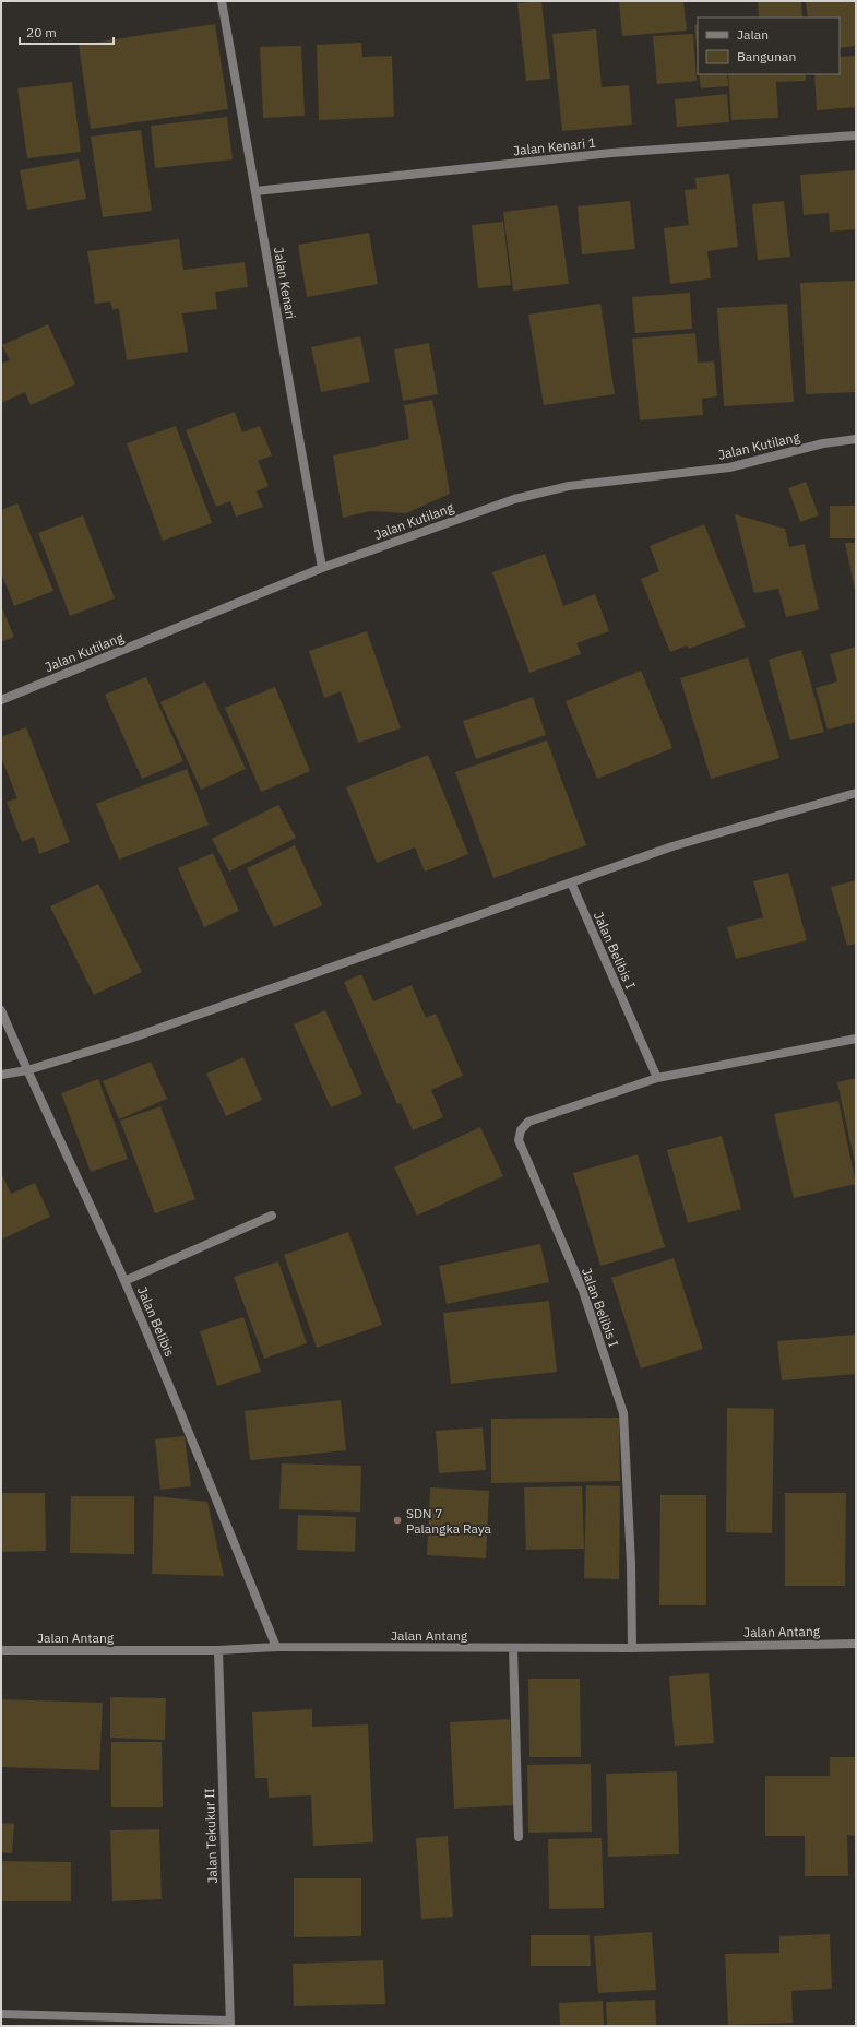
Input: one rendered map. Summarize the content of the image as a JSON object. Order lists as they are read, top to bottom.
{
  "streets": {
    "street": [
      "Jalan Kenari 1",
      "Jalan Kenari",
      "Jalan Kutilang",
      "Jalan Belibis I",
      "Jalan Belibis",
      "Jalan Antang",
      "Jalan Tekukur II"
    ]
  },
  "crossings": [
    ["Jalan Kenari 1", "Jalan Kenari"],
    ["Jalan Kenari", "Jalan Kutilang"],
    ["Jalan Belibis I", "Jalan Antang"],
    ["Jalan Belibis", "Jalan Antang"],
    ["Jalan Antang", "Jalan Tekukur II"]
  ],
  "places": ["SDN 7 Palangka Raya"],
  "legend": ["Jalan", "Bangunan"],
  "scale_bar": "20 m"
}
